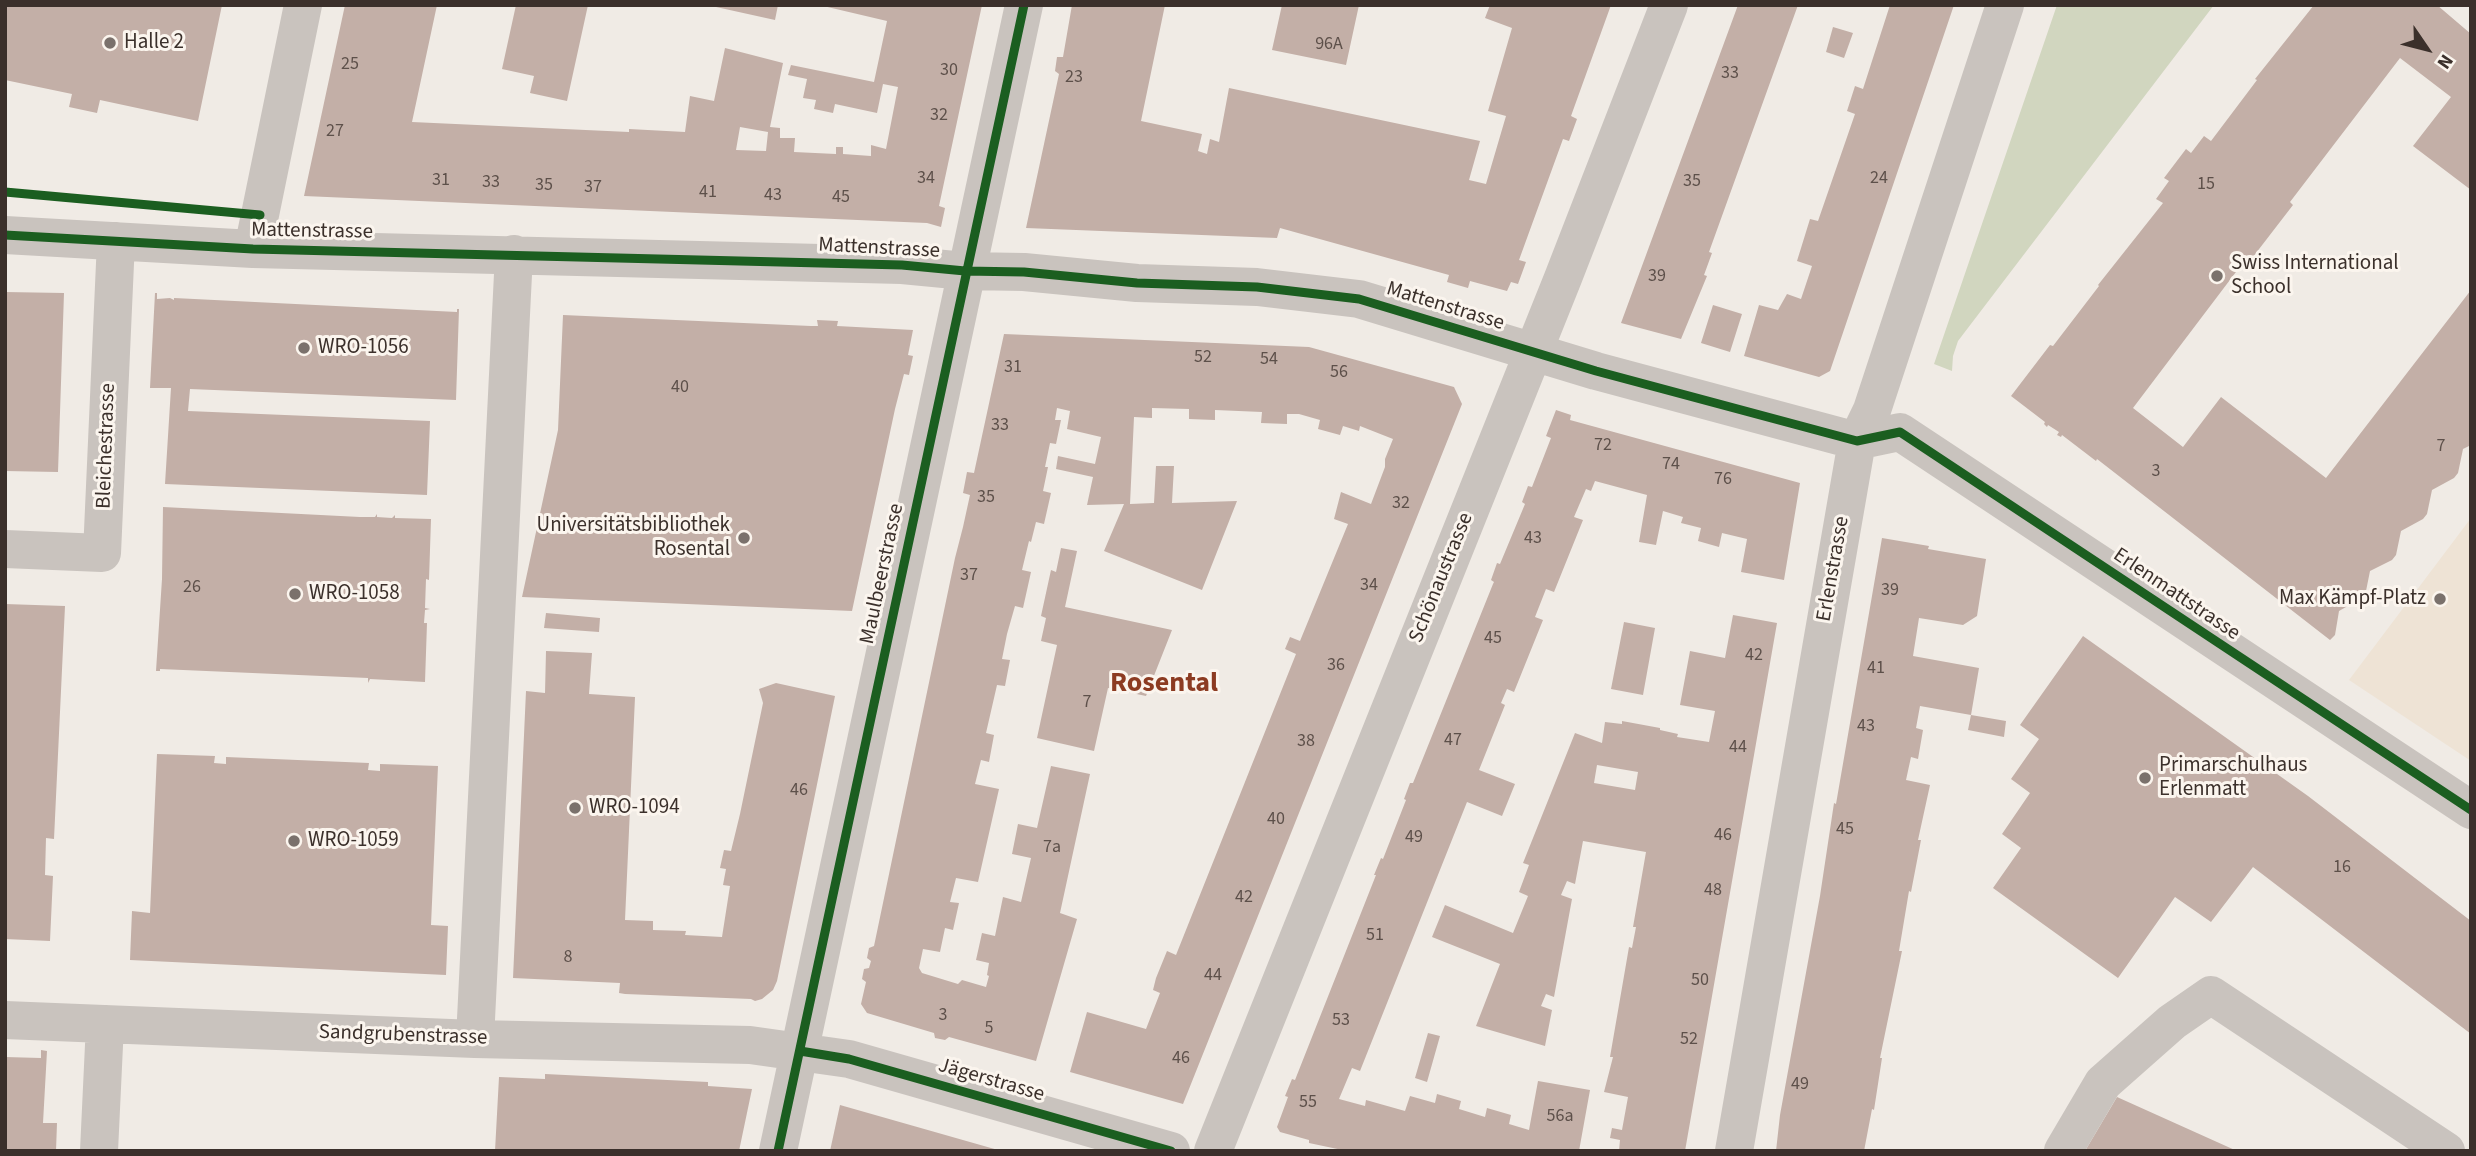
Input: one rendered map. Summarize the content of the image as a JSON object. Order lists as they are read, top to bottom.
{
  "streets": {
    "street": [
      "Mattenstrasse",
      "Bleichestrasse",
      "Erlenstrasse",
      "Maulbeerstrasse",
      "Schönaustrasse",
      "Erlenmattstrasse",
      "Sandgrubenstrasse",
      "Jägerstrasse"
    ]
  },
  "crossings": [
    ["Mattenstrasse", "Bleichestrasse"],
    ["Mattenstrasse", "Erlenstrasse"],
    ["Mattenstrasse", "Maulbeerstrasse"],
    ["Mattenstrasse", "Schönaustrasse"],
    ["Mattenstrasse", "Erlenmattstrasse"],
    ["Erlenstrasse", "Erlenmattstrasse"],
    ["Maulbeerstrasse", "Sandgrubenstrasse"],
    ["Maulbeerstrasse", "Jägerstrasse"],
    ["Sandgrubenstrasse", "Jägerstrasse"]
  ],
  "districts": ["Rosental"],
  "places": [
    "Halle 2",
    "Swiss International School",
    "WRO-1056",
    "Universitätsbibliothek Rosental",
    "WRO-1058",
    "Max Kämpf-Platz",
    "Primarschulhaus Erlenmatt",
    "WRO-1094",
    "WRO-1059"
  ],
  "house_numbers": [
    "96A",
    "25",
    "30",
    "33",
    "23",
    "32",
    "27",
    "34",
    "24",
    "31",
    "35",
    "33",
    "15",
    "35",
    "37",
    "41",
    "43",
    "45",
    "39",
    "52",
    "54",
    "31",
    "56",
    "40",
    "33",
    "72",
    "7",
    "74",
    "3",
    "76",
    "35",
    "32",
    "43",
    "37",
    "34",
    "26",
    "39",
    "45",
    "42",
    "36",
    "41",
    "7",
    "43",
    "47",
    "38",
    "44",
    "46",
    "40",
    "45",
    "46",
    "49",
    "7a",
    "16",
    "48",
    "42",
    "51",
    "8",
    "44",
    "50",
    "3",
    "53",
    "5",
    "52",
    "46",
    "49",
    "55",
    "56a"
  ],
  "north": "bottom right"
}
